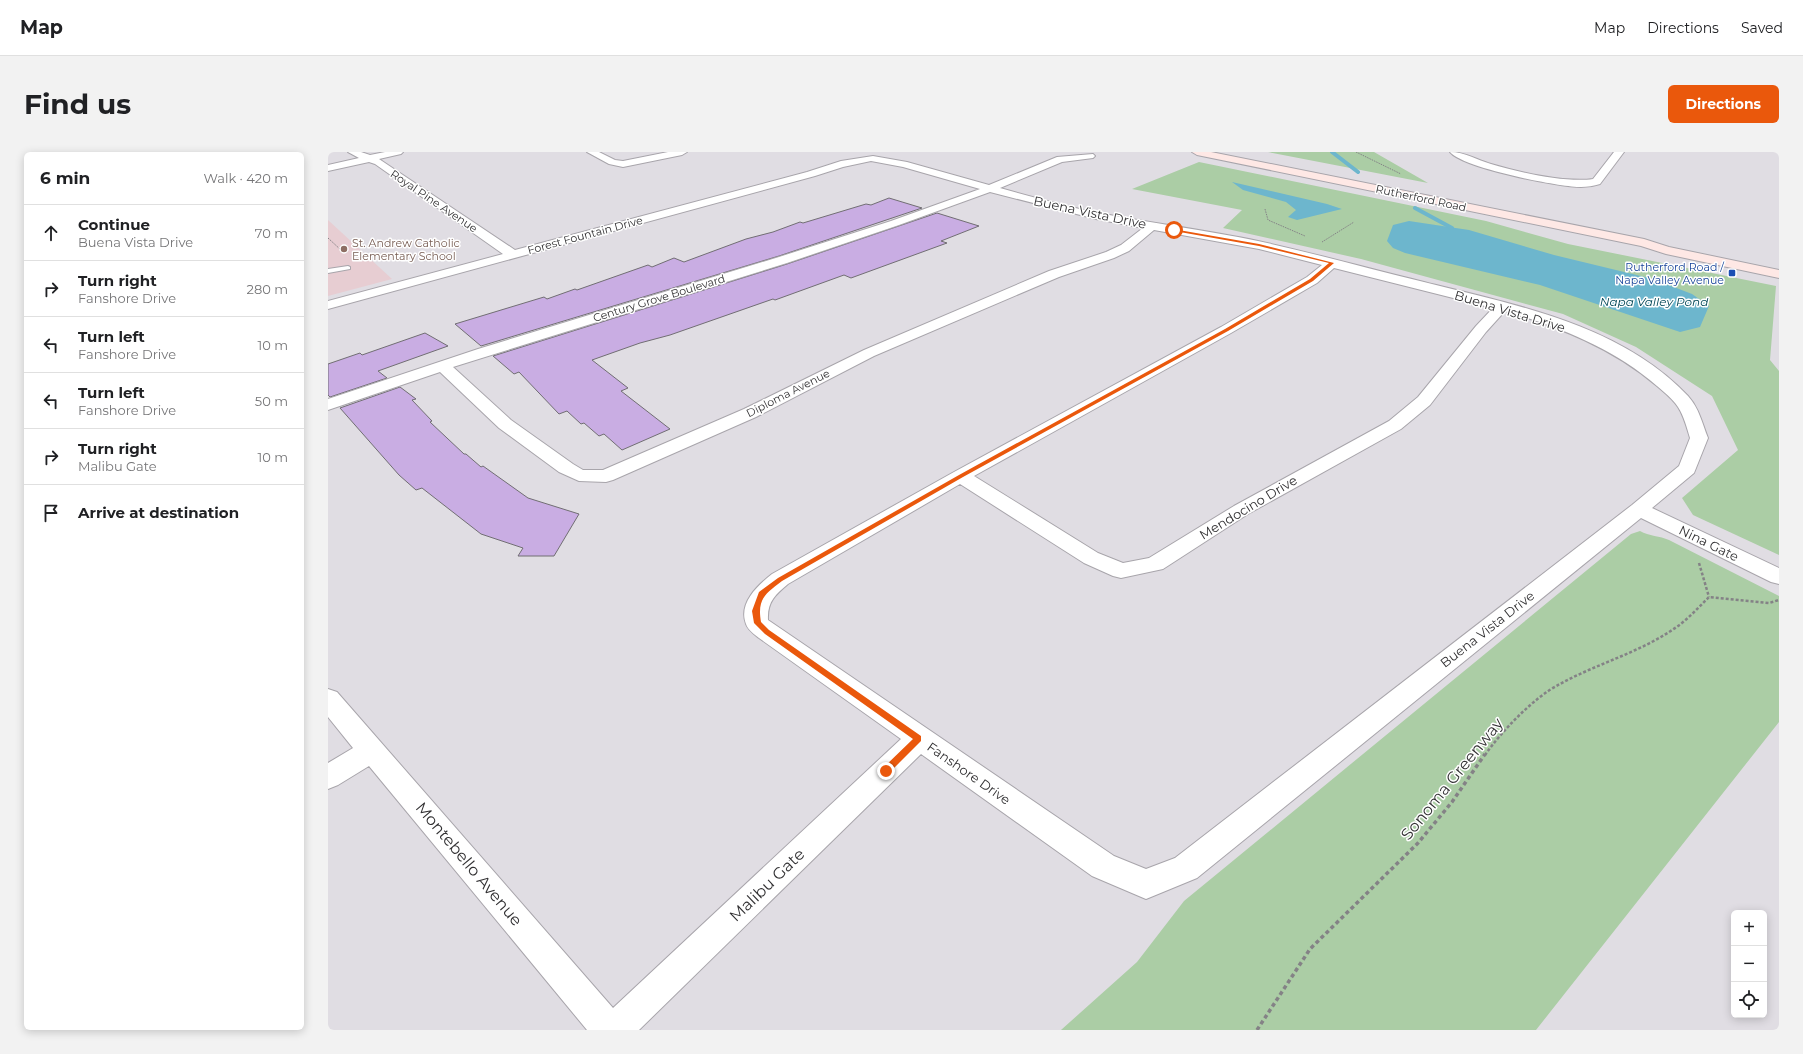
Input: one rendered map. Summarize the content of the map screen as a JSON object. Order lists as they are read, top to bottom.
{
  "streets": {
    "main road": ["Rutherford Road"],
    "street": [
      "Royal Pine Avenue",
      "Buena Vista Drive",
      "Forest Fountain Drive",
      "Century Grove Boulevard",
      "Diploma Avenue",
      "Mendocino Drive",
      "Nina Gate",
      "Fanshore Drive",
      "Montebello Avenue",
      "Malibu Gate"
    ],
    "path": ["Sonoma Greenway"]
  },
  "crossings": [
    ["Royal Pine Avenue", "Forest Fountain Drive"],
    ["Buena Vista Drive", "Forest Fountain Drive"],
    ["Buena Vista Drive", "Century Grove Boulevard"],
    ["Buena Vista Drive", "Diploma Avenue"],
    ["Buena Vista Drive", "Mendocino Drive"],
    ["Buena Vista Drive", "Nina Gate"],
    ["Buena Vista Drive", "Fanshore Drive"],
    ["Century Grove Boulevard", "Diploma Avenue"],
    ["Mendocino Drive", "Fanshore Drive"],
    ["Fanshore Drive", "Malibu Gate"]
  ],
  "water": ["Napa Valley Pond"],
  "places": {
    "other": ["St. Andrew Catholic Elementary School"],
    "transit": ["Rutherford Road / Napa Valley Avenue"]
  },
  "page": {
    "header": "Map",
    "nav": ["Map", "Directions", "Saved"],
    "buttons": "Directions",
    "title": "Find us",
    "heading": ["6 min", "Walk · 420 m"],
    "list": [
      ["Continue", "Buena Vista Drive", "70 m"],
      ["Turn right", "Fanshore Drive", "280 m"],
      ["Turn left", "Fanshore Drive", "10 m"],
      ["Turn left", "Fanshore Drive", "50 m"],
      ["Turn right", "Malibu Gate", "10 m"],
      "Arrive at destination"
    ],
    "map_buttons": ["+", "−"]
  }
}
